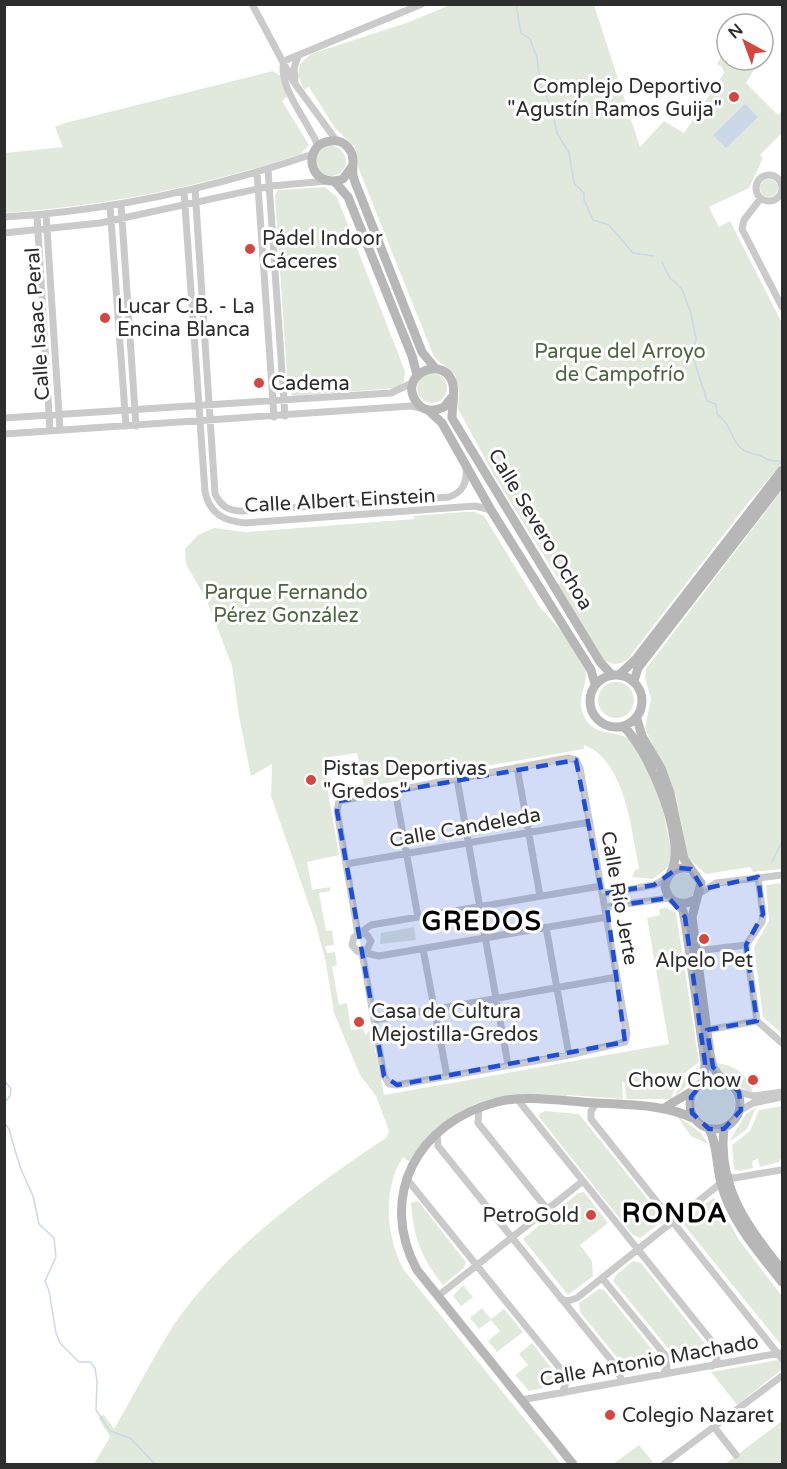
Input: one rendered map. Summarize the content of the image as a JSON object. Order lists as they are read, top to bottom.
{
  "streets": {
    "main road": ["Calle Severo Ochoa"],
    "street": [
      "Calle Isaac Peral",
      "Calle Albert Einstein",
      "Calle Candeleda",
      "Calle Río Jerte",
      "Calle Antonio Machado"
    ]
  },
  "crossings": [
    ["Calle Albert Einstein", "Calle Severo Ochoa"],
    ["Calle Candeleda", "Calle Río Jerte"]
  ],
  "districts": ["GREDOS", "RONDA"],
  "parks": ["Parque del Arroyo de Campofrío", "Parque Fernando Pérez González"],
  "places": [
    "Complejo Deportivo \"Agustín Ramos Guija\"",
    "Pádel Indoor Cáceres",
    "Lucar C.B. - La Encina Blanca",
    "Cadema",
    "Pistas Deportivas \"Gredos\"",
    "Alpelo Pet",
    "Casa de Cultura Mejostilla-Gredos",
    "Chow Chow",
    "PetroGold",
    "Colegio Nazaret"
  ],
  "north": "top left"
}
